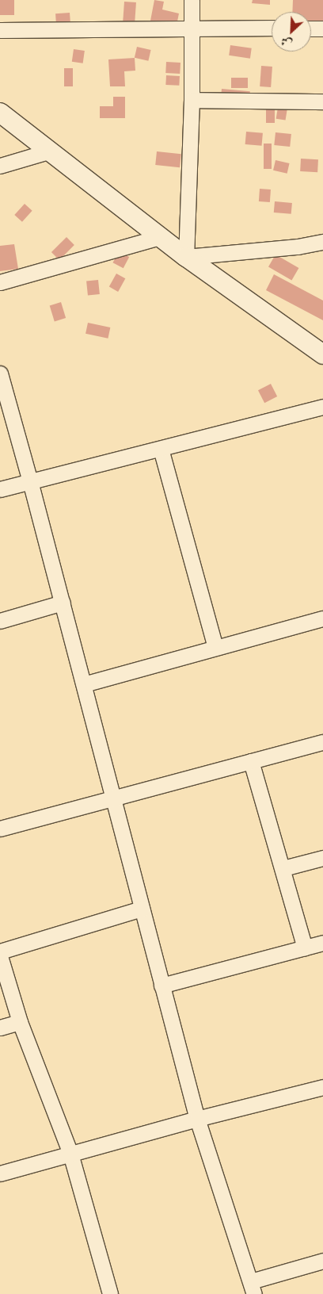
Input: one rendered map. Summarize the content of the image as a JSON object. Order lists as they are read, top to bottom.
{
  "north": "bottom left"
}
